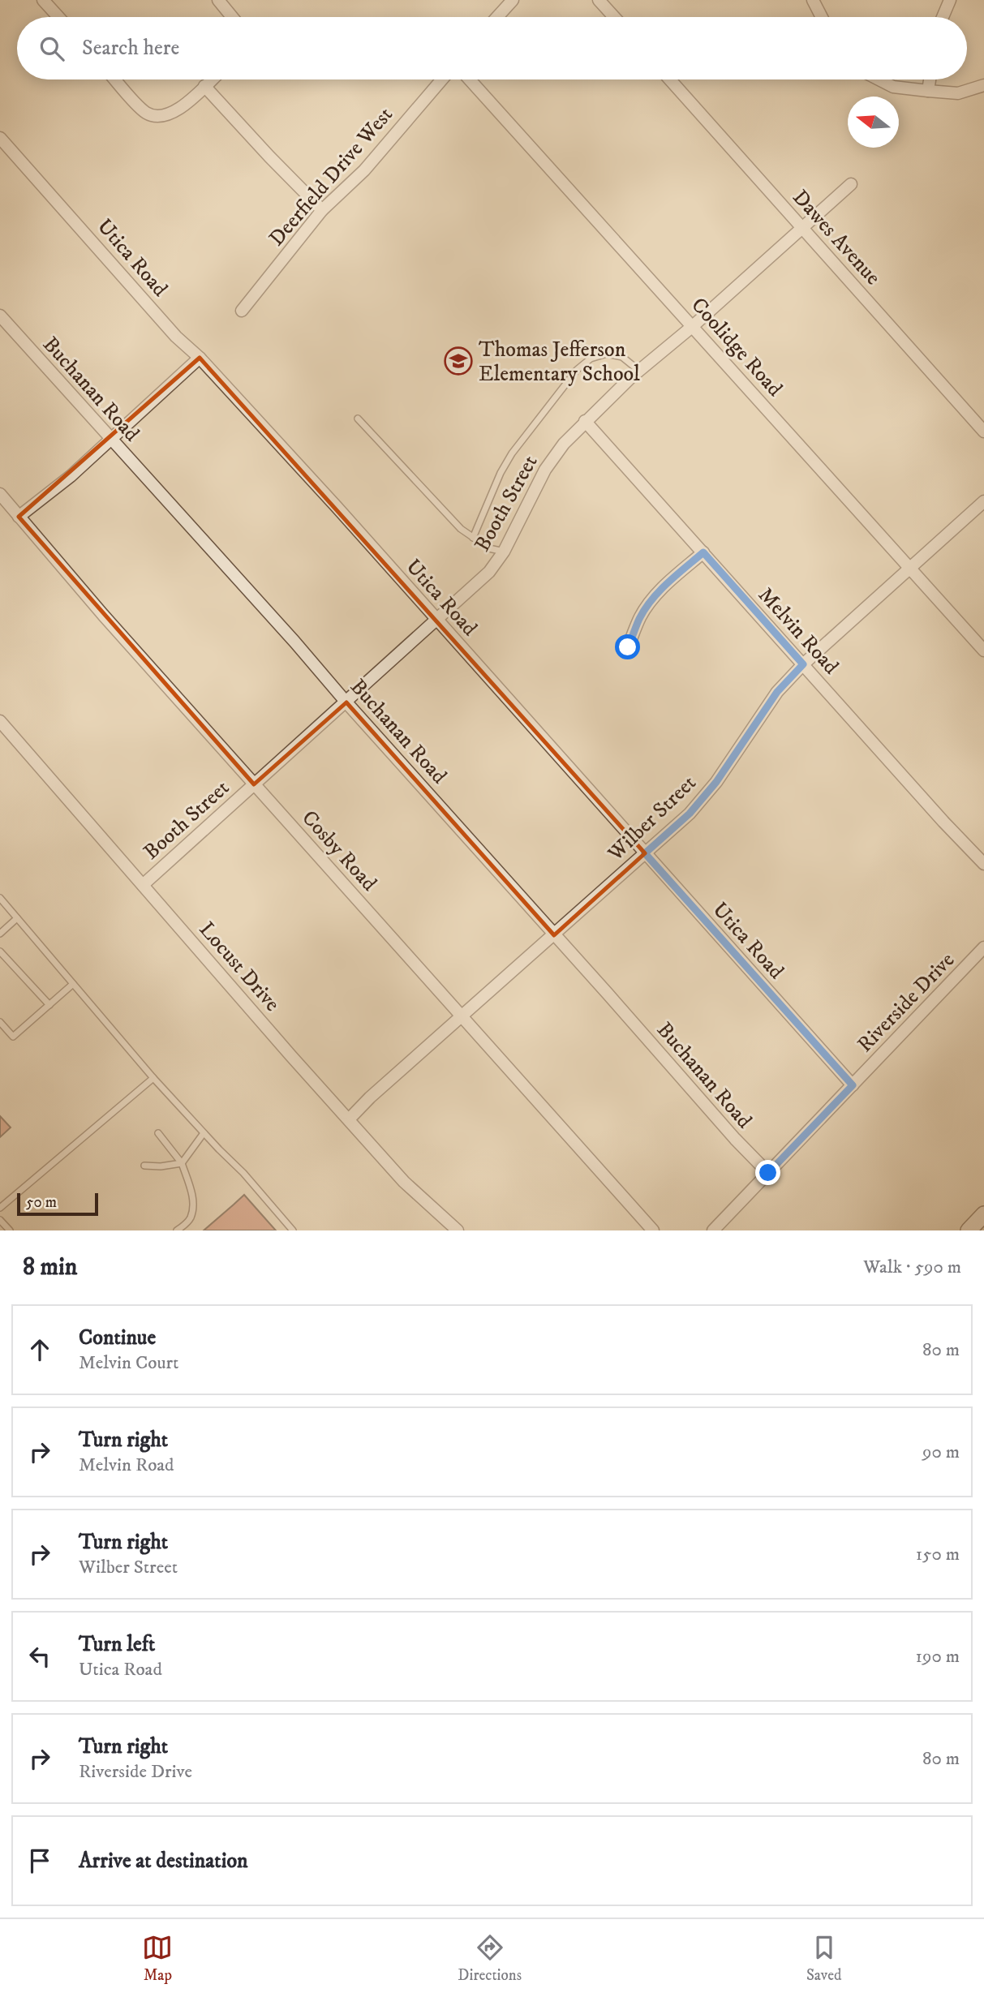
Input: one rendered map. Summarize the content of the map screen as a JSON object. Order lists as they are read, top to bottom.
{
  "streets": {
    "street": [
      "Deerfield Drive West",
      "Dawes Avenue",
      "Utica Road",
      "Coolidge Road",
      "Buchanan Road",
      "Booth Street",
      "Melvin Road",
      "Wilber Street",
      "Cosby Road",
      "Locust Drive",
      "Riverside Drive"
    ]
  },
  "crossings": [
    ["Dawes Avenue", "Booth Street"],
    ["Utica Road", "Booth Street"],
    ["Utica Road", "Wilber Street"],
    ["Utica Road", "Riverside Drive"],
    ["Coolidge Road", "Booth Street"],
    ["Coolidge Road", "Wilber Street"],
    ["Buchanan Road", "Booth Street"],
    ["Buchanan Road", "Wilber Street"],
    ["Buchanan Road", "Riverside Drive"],
    ["Booth Street", "Melvin Road"],
    ["Booth Street", "Cosby Road"],
    ["Booth Street", "Locust Drive"],
    ["Melvin Road", "Wilber Street"],
    ["Wilber Street", "Cosby Road"],
    ["Wilber Street", "Locust Drive"]
  ],
  "places": {
    "school or university": ["Thomas Jefferson Elementary School"]
  },
  "scale_bar": "50 m",
  "north": "left",
  "page": {
    "search": "Search here",
    "scale": "50 m",
    "heading": ["8 min", "Walk · 590 m"],
    "list": [
      ["Continue", "Melvin Court", "80 m"],
      ["Turn right", "Melvin Road", "90 m"],
      ["Turn right", "Wilber Street", "150 m"],
      ["Turn left", "Utica Road", "190 m"],
      ["Turn right", "Riverside Drive", "80 m"],
      "Arrive at destination"
    ],
    "nav": ["Map", "Directions", "Saved"]
  }
}
